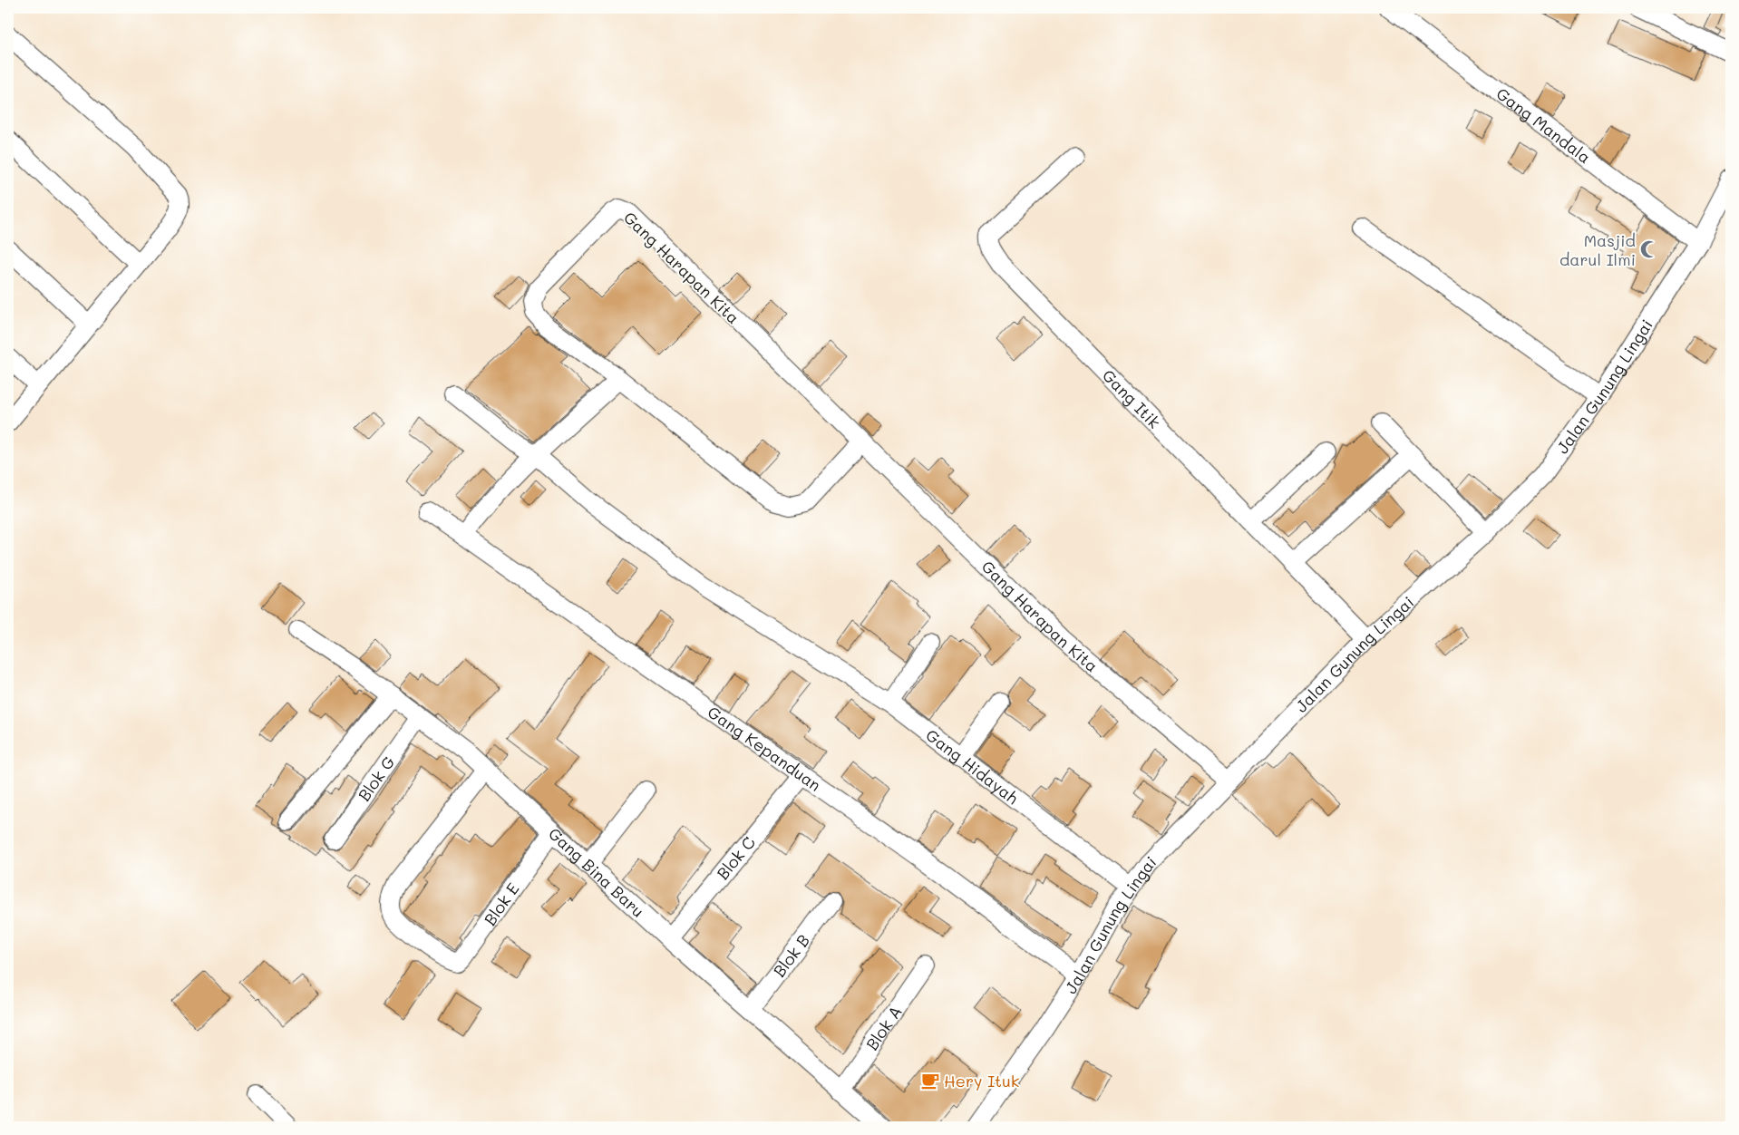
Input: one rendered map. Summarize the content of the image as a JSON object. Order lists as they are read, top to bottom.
{
  "streets": {
    "street": [
      "Gang Mandala",
      "Gang Harapan Kita",
      "Jalan Gunung Lingai",
      "Gang Itik",
      "Gang Kepanduan",
      "Gang Hidayah",
      "Blok G",
      "Blok C",
      "Gang Bina Baru",
      "Blok E",
      "Blok B",
      "Blok A"
    ]
  },
  "crossings": [
    ["Gang Mandala", "Jalan Gunung Lingai"],
    ["Gang Harapan Kita", "Jalan Gunung Lingai"],
    ["Jalan Gunung Lingai", "Gang Itik"],
    ["Jalan Gunung Lingai", "Gang Kepanduan"],
    ["Jalan Gunung Lingai", "Gang Hidayah"],
    ["Gang Kepanduan", "Blok C"],
    ["Blok G", "Gang Bina Baru"],
    ["Blok C", "Gang Bina Baru"],
    ["Gang Bina Baru", "Blok E"],
    ["Gang Bina Baru", "Blok B"],
    ["Gang Bina Baru", "Blok A"]
  ],
  "places": {
    "mosque": ["Masjid darul Ilmi"],
    "cafe": ["Hery Ituk"]
  }
}
